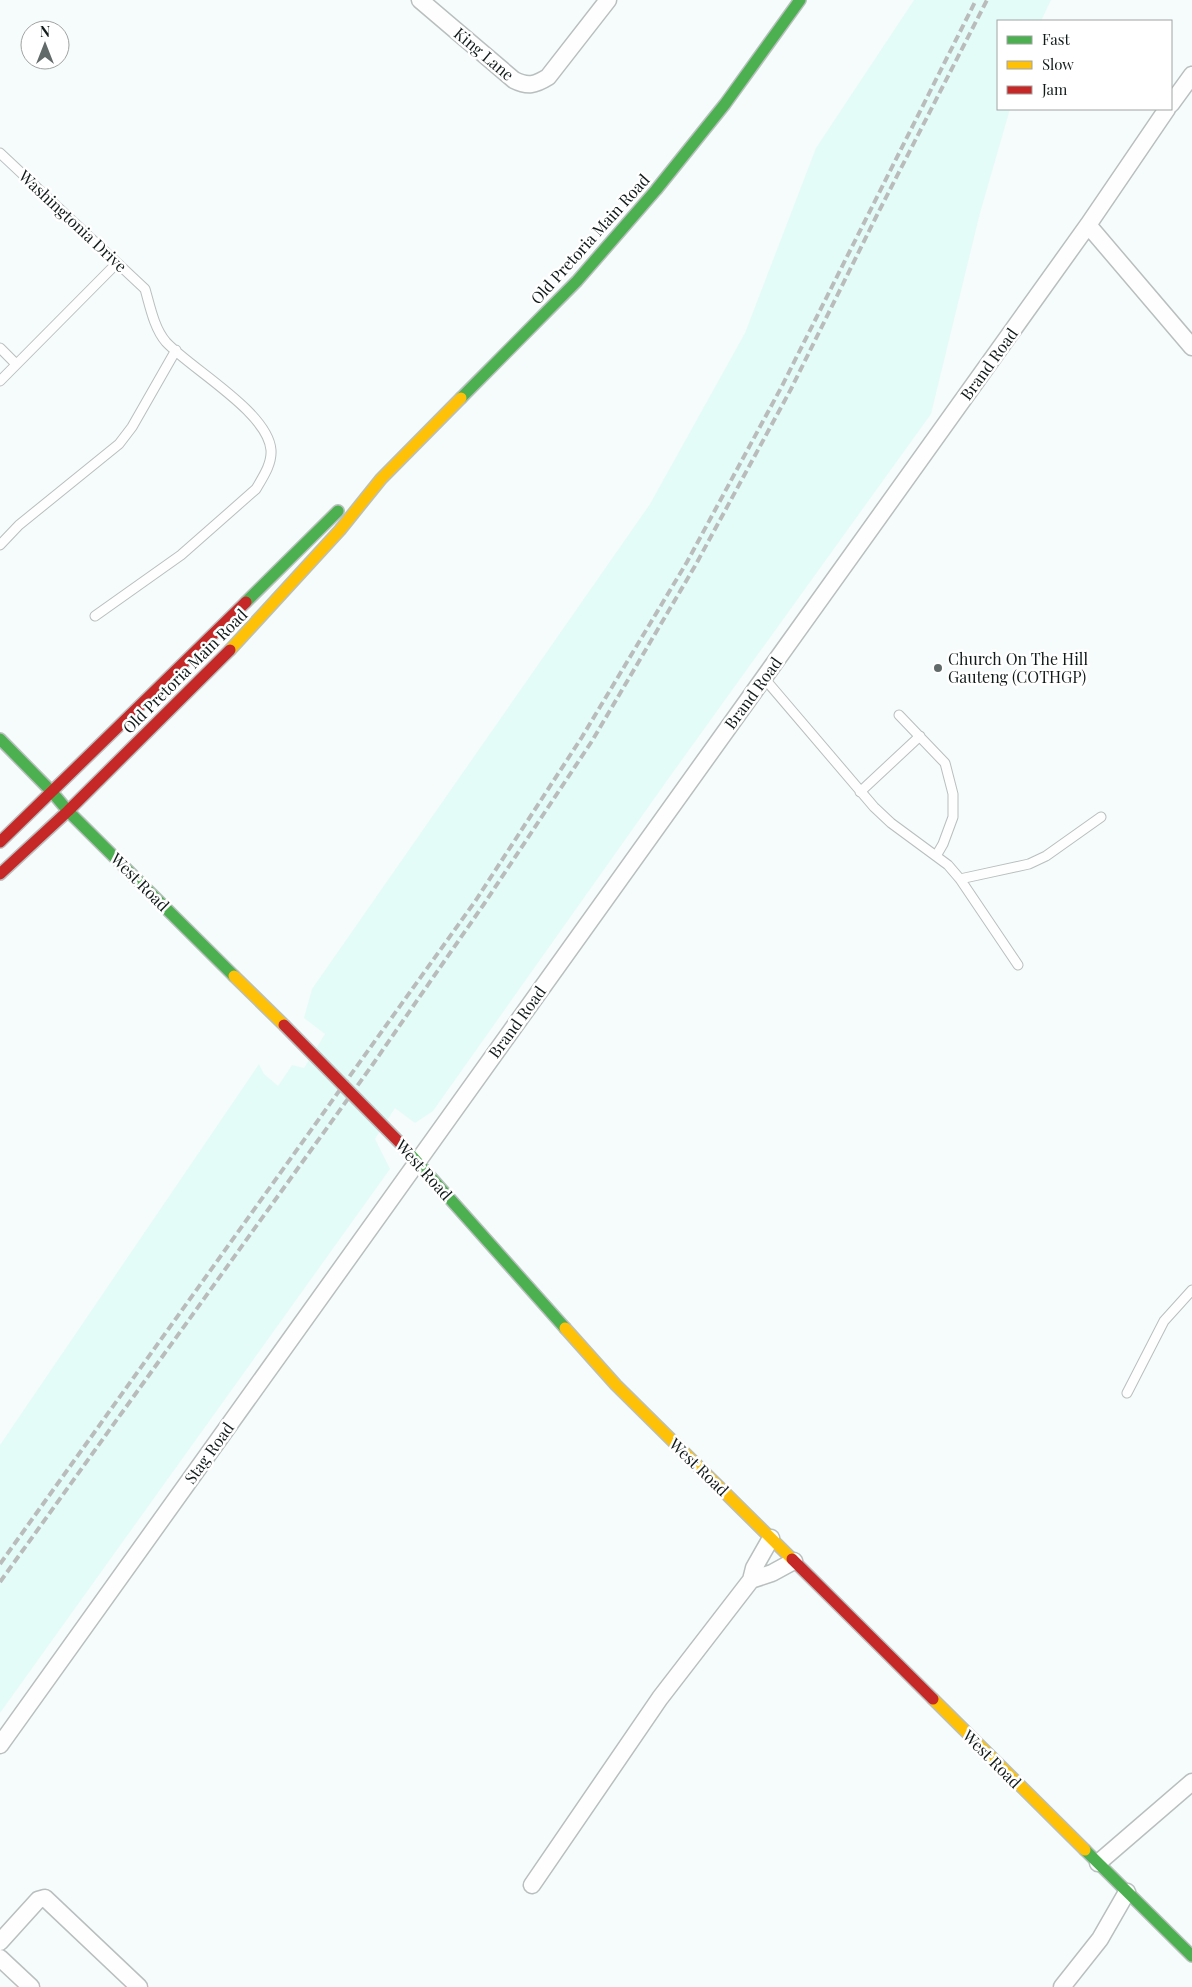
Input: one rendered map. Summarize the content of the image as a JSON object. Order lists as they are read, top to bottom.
{
  "streets": {
    "street": [
      "King Lane",
      "Old Pretoria Main Road",
      "Brand Road",
      "West Road",
      "Stag Road"
    ],
    "lane": ["Washingtonia Drive"]
  },
  "crossings": [
    ["Old Pretoria Main Road", "West Road"],
    ["Brand Road", "West Road"],
    ["Brand Road", "Stag Road"],
    ["West Road", "Stag Road"]
  ],
  "places": ["Church On The Hill Gauteng (COTHGP)"],
  "legend": ["Fast", "Slow", "Jam"],
  "north": "top"
}
